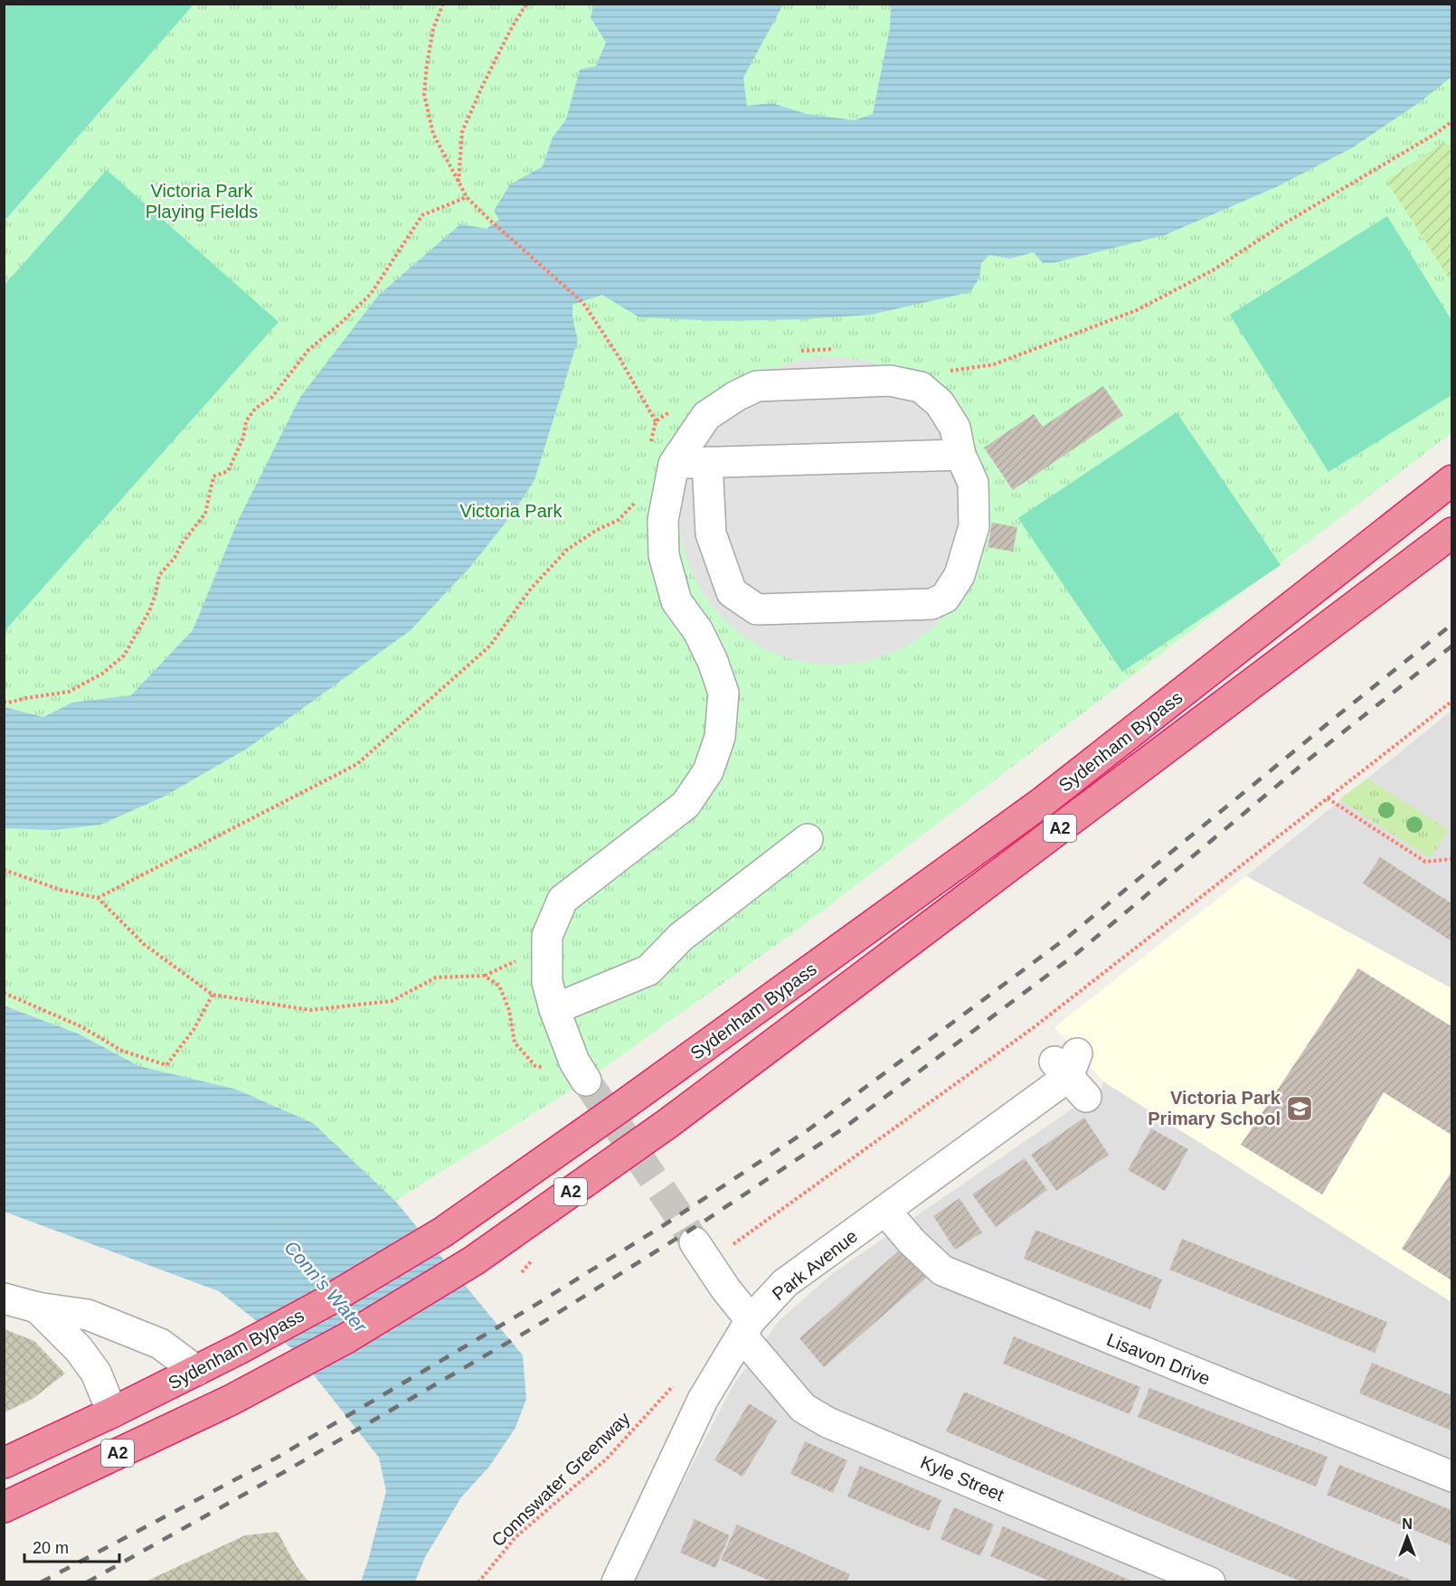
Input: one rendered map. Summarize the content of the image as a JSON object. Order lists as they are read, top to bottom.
{
  "streets": {
    "highway": ["Sydenham Bypass", "A2"],
    "street": ["Park Avenue", "Lisavon Drive", "Kyle Street"],
    "path": ["Connswater Greenway"]
  },
  "crossings": [
    ["Park Avenue", "Lisavon Drive"],
    ["Park Avenue", "Kyle Street"]
  ],
  "water": ["Conn's Water"],
  "parks": ["Victoria Park Playing Fields", "Victoria Park"],
  "places": {
    "school or university": ["Victoria Park Primary School"]
  },
  "scale_bar": "20 m",
  "north": "top"
}
